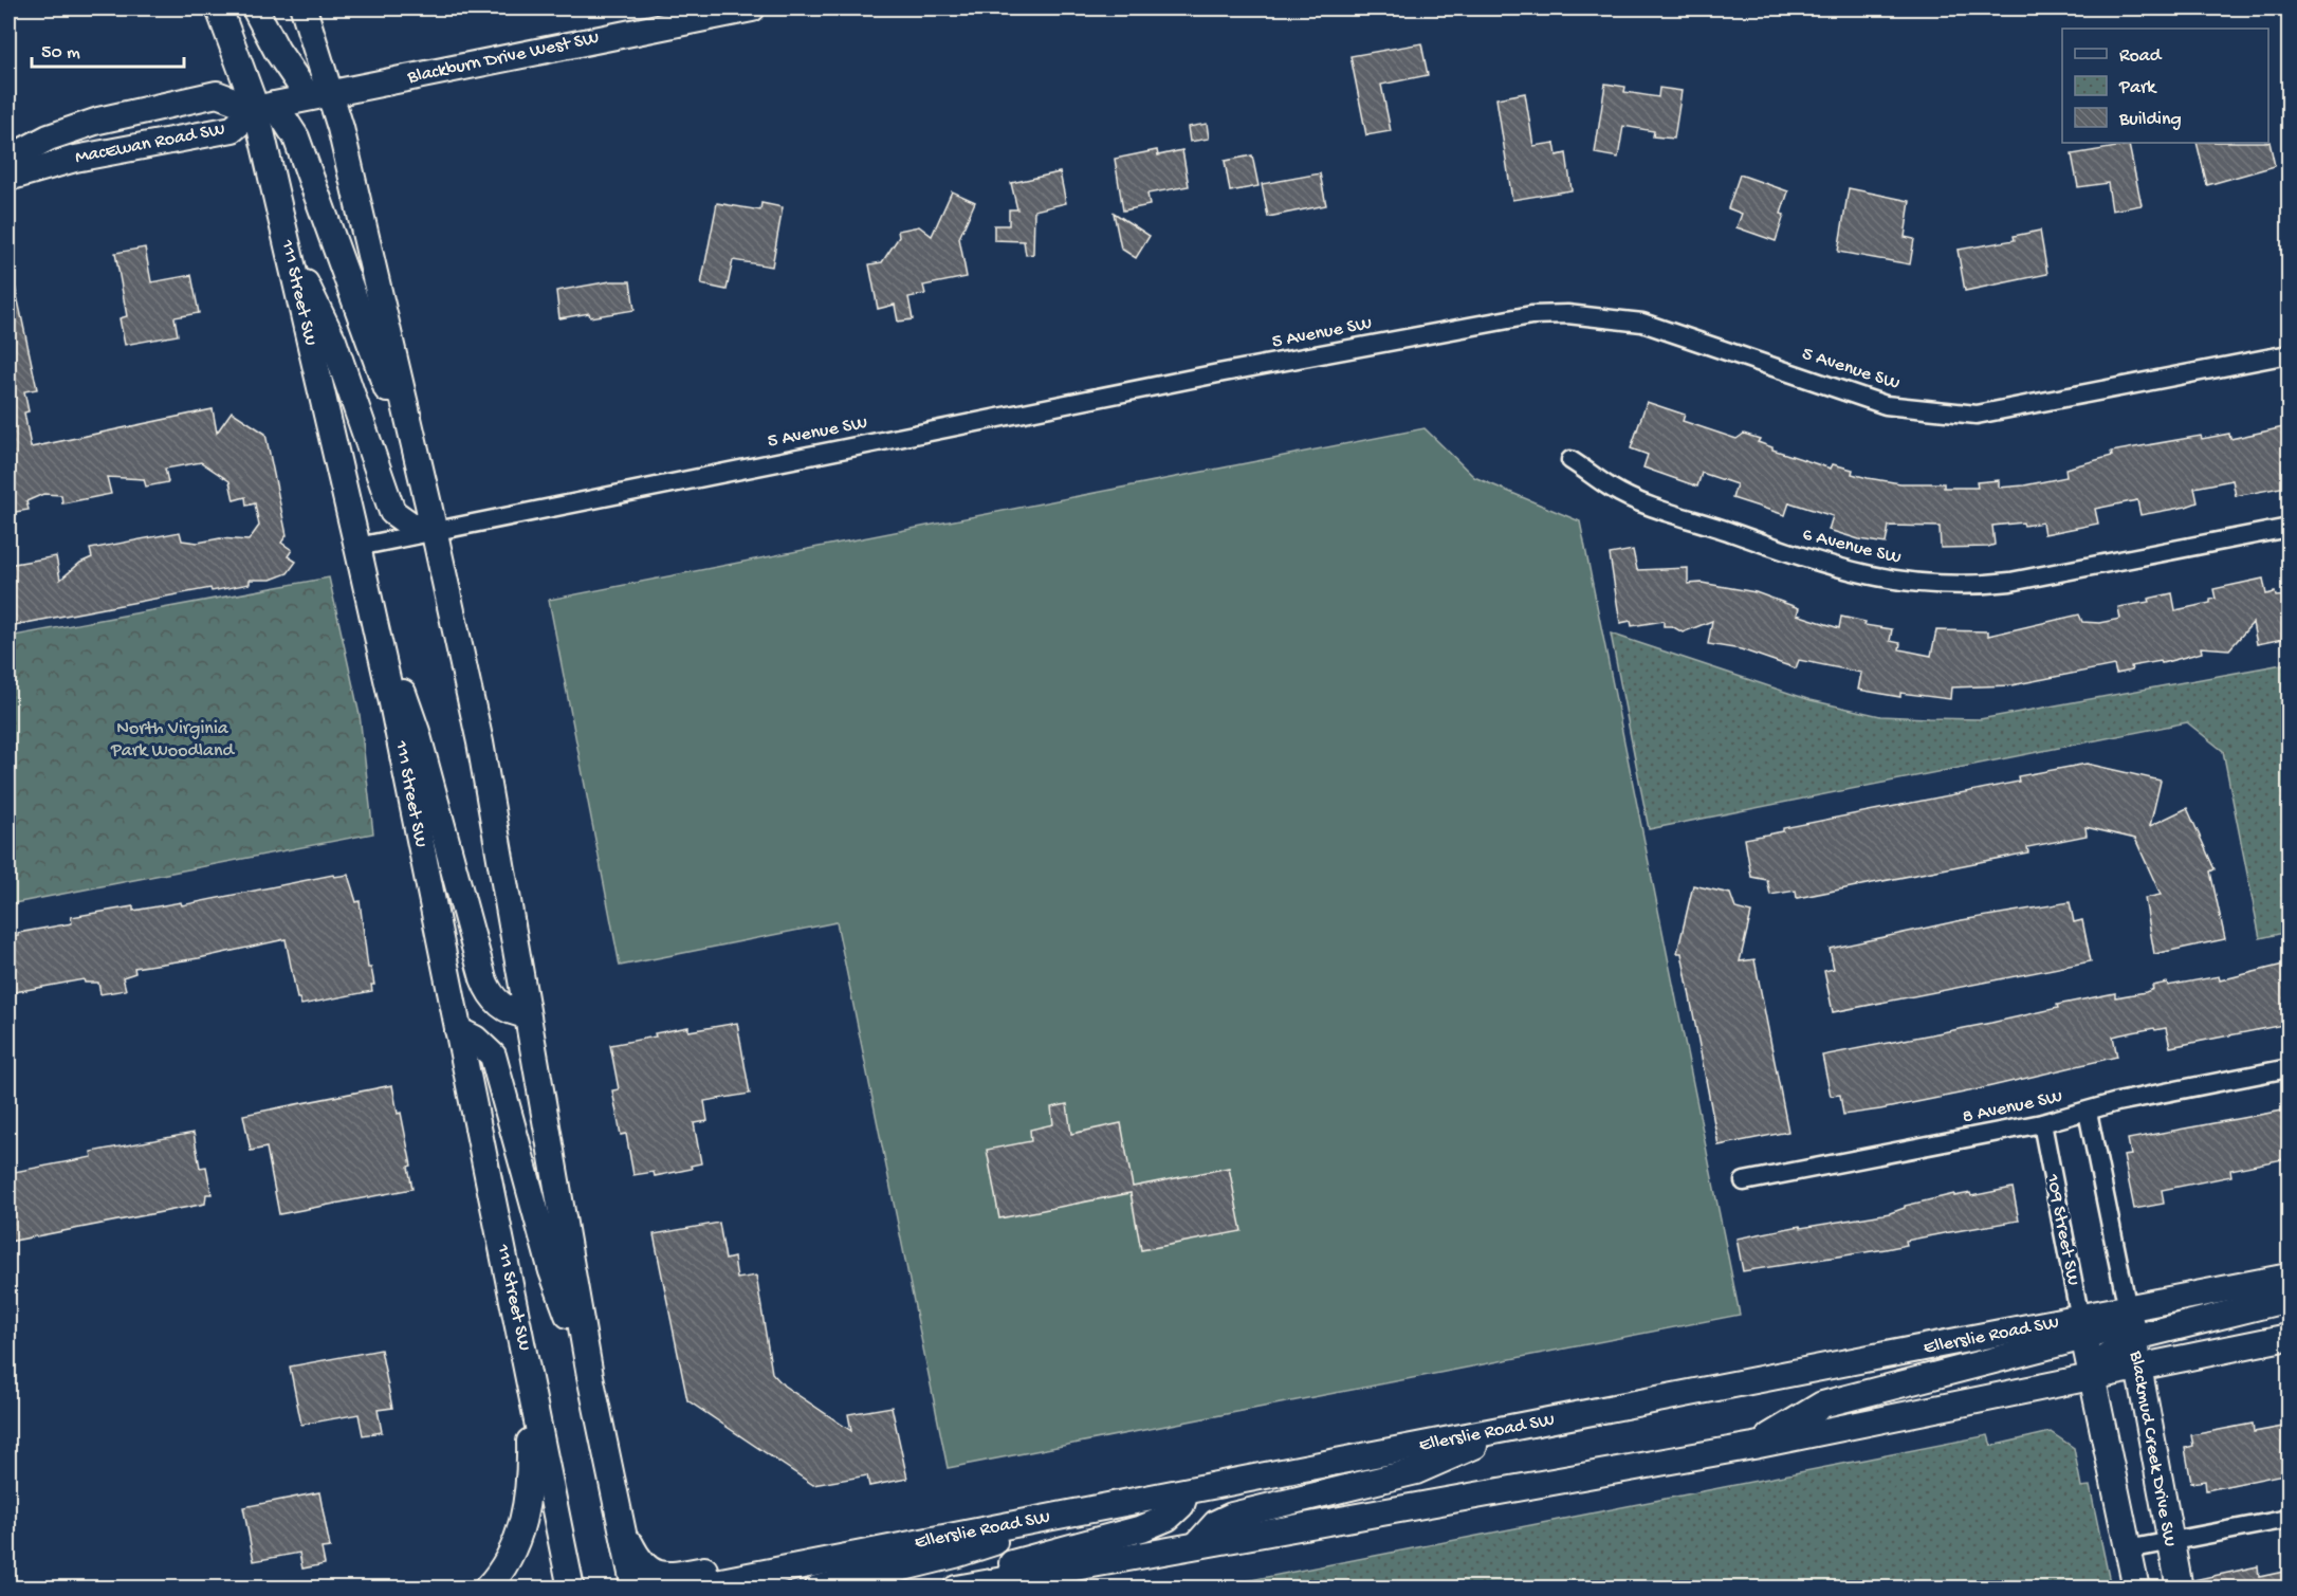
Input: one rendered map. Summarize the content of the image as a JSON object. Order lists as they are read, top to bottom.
{
  "streets": {
    "main road": [
      "Blackburn Drive West SW",
      "MacEwan Road SW",
      "111 Street SW",
      "Ellerslie Road SW",
      "Blackmud Creek Drive SW"
    ],
    "street": [
      "5 Avenue SW",
      "6 Avenue SW",
      "8 Avenue SW",
      "109 Street SW"
    ]
  },
  "crossings": [
    ["Blackburn Drive West SW", "MacEwan Road SW"],
    ["Blackburn Drive West SW", "111 Street SW"],
    ["MacEwan Road SW", "111 Street SW"],
    ["111 Street SW", "5 Avenue SW"],
    ["8 Avenue SW", "109 Street SW"],
    ["109 Street SW", "Ellerslie Road SW"]
  ],
  "parks": ["North Virginia Park Woodland"],
  "legend": ["Road", "Park", "Building"],
  "scale_bar": "50 m"
}
